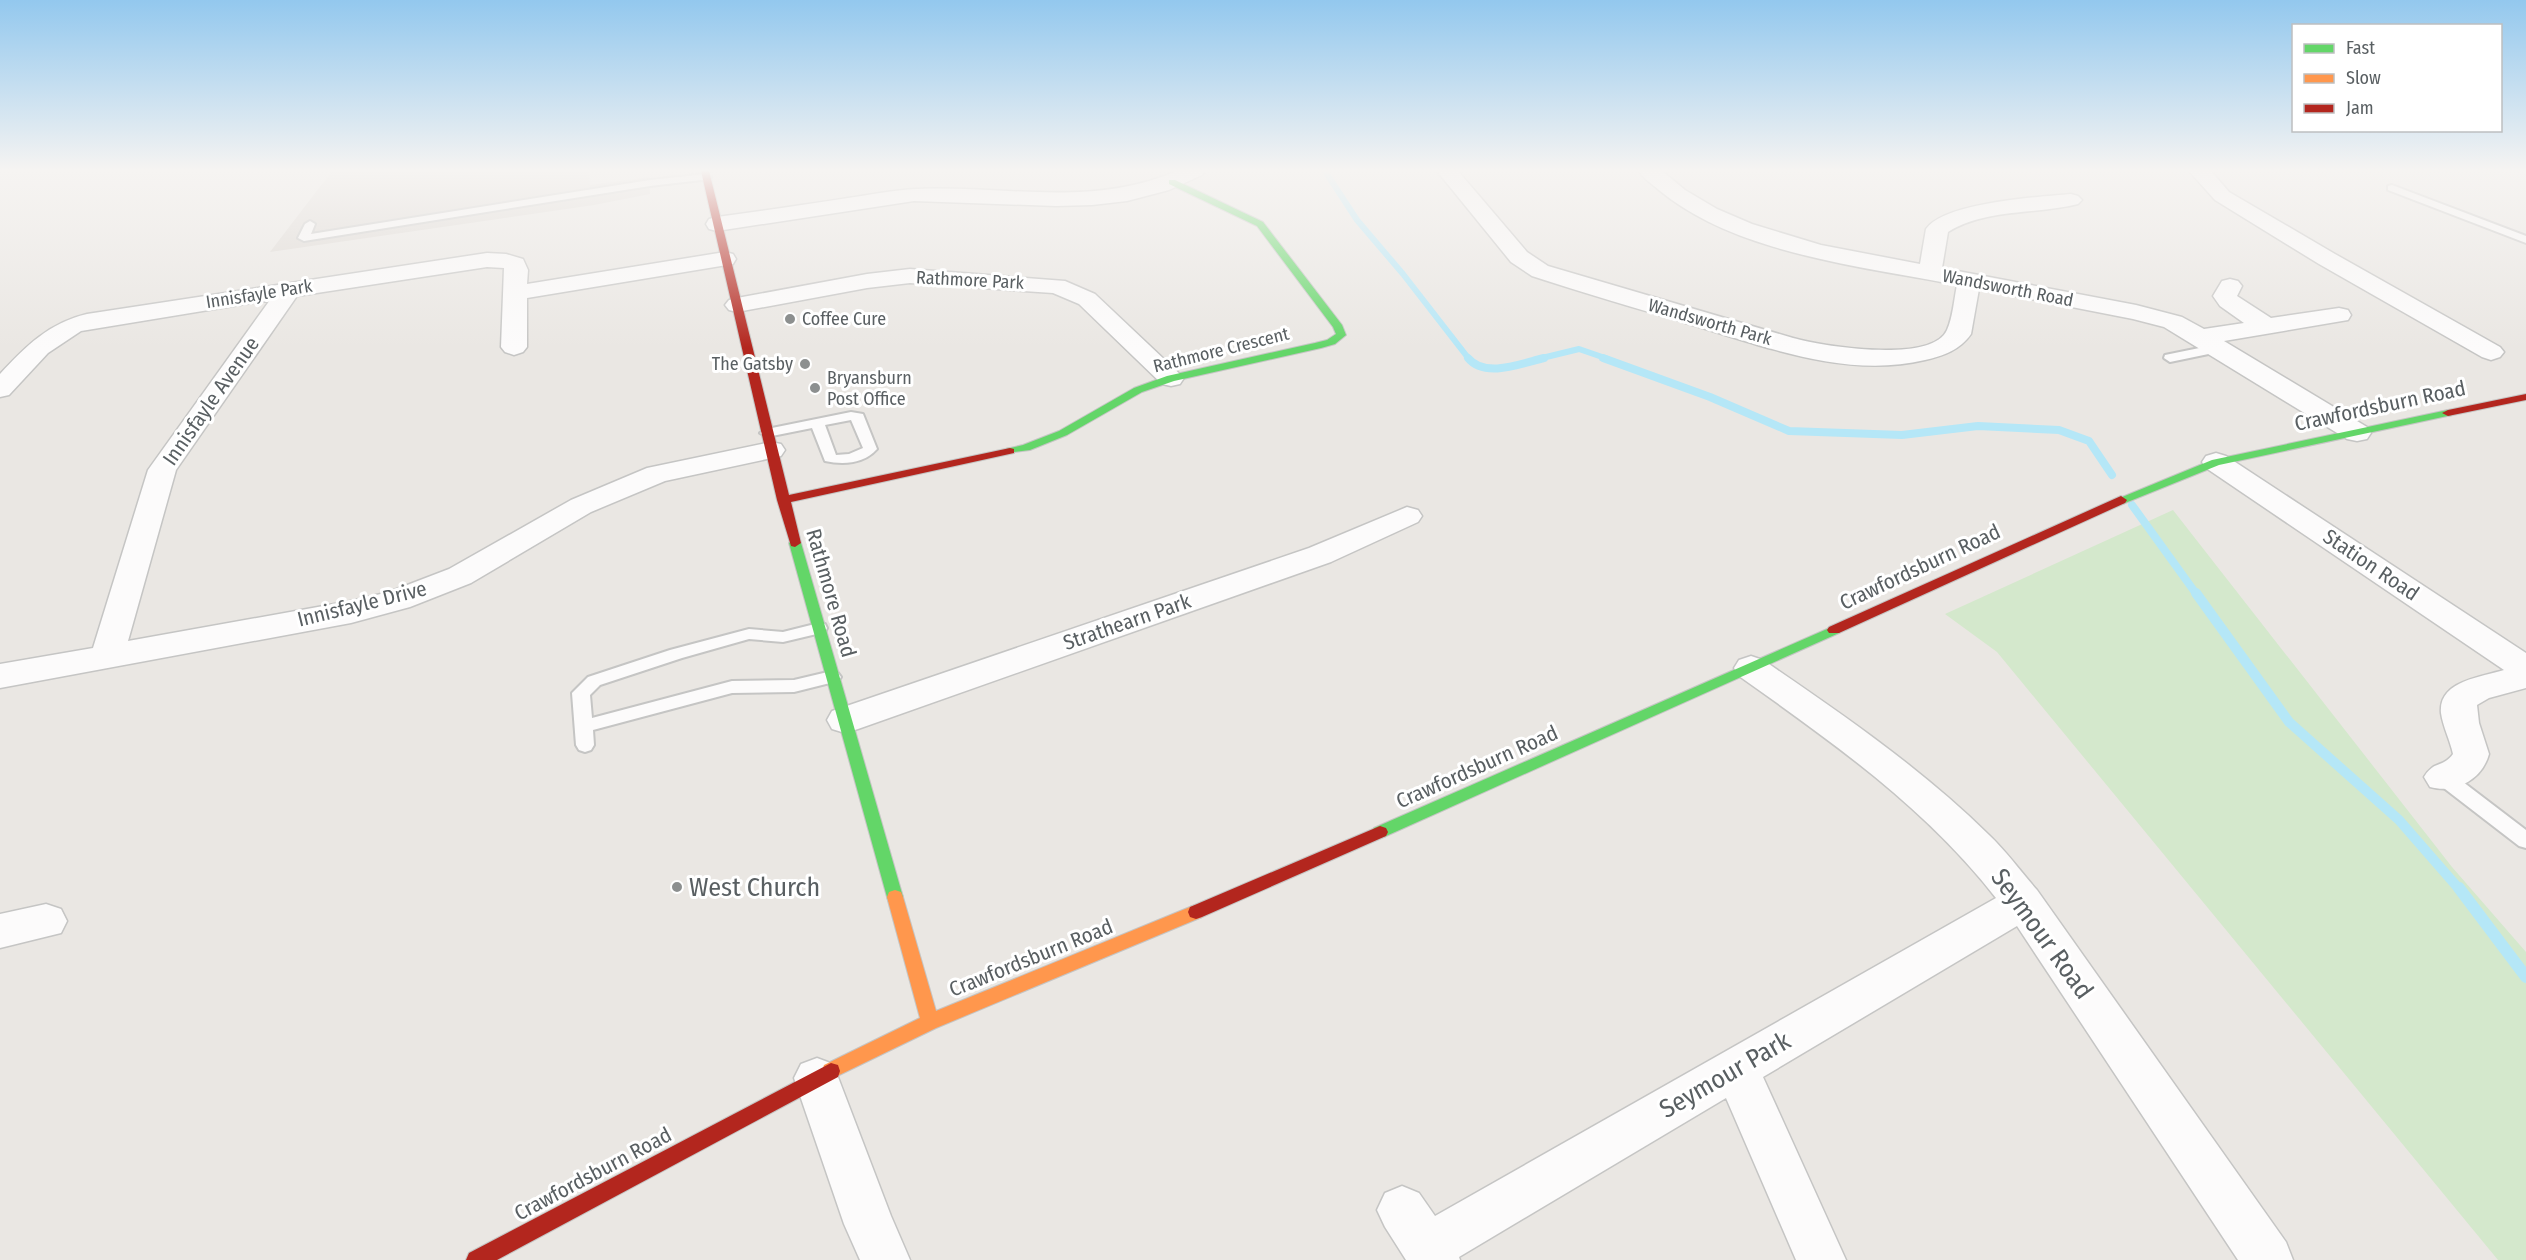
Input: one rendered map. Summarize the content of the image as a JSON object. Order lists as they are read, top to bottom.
{
  "streets": {
    "street": [
      "Rathmore Park",
      "Wandsworth Road",
      "Innisfayle Park",
      "Wandsworth Park",
      "Rathmore Crescent",
      "Innisfayle Avenue",
      "Crawfordsburn Road",
      "Station Road",
      "Rathmore Road",
      "Innisfayle Drive",
      "Strathearn Park",
      "Seymour Road",
      "Seymour Park"
    ]
  },
  "crossings": [
    ["Rathmore Park", "Rathmore Crescent"],
    ["Rathmore Park", "Rathmore Road"],
    ["Wandsworth Road", "Wandsworth Park"],
    ["Wandsworth Road", "Crawfordsburn Road"],
    ["Innisfayle Park", "Innisfayle Avenue"],
    ["Rathmore Crescent", "Rathmore Road"],
    ["Innisfayle Avenue", "Innisfayle Drive"],
    ["Crawfordsburn Road", "Station Road"],
    ["Crawfordsburn Road", "Rathmore Road"],
    ["Crawfordsburn Road", "Seymour Road"],
    ["Rathmore Road", "Innisfayle Drive"],
    ["Rathmore Road", "Strathearn Park"],
    ["Seymour Road", "Seymour Park"]
  ],
  "places": [
    "Coffee Cure",
    "The Gatsby",
    "Bryansburn Post Office",
    "West Church"
  ],
  "legend": ["Fast", "Slow", "Jam"]
}
